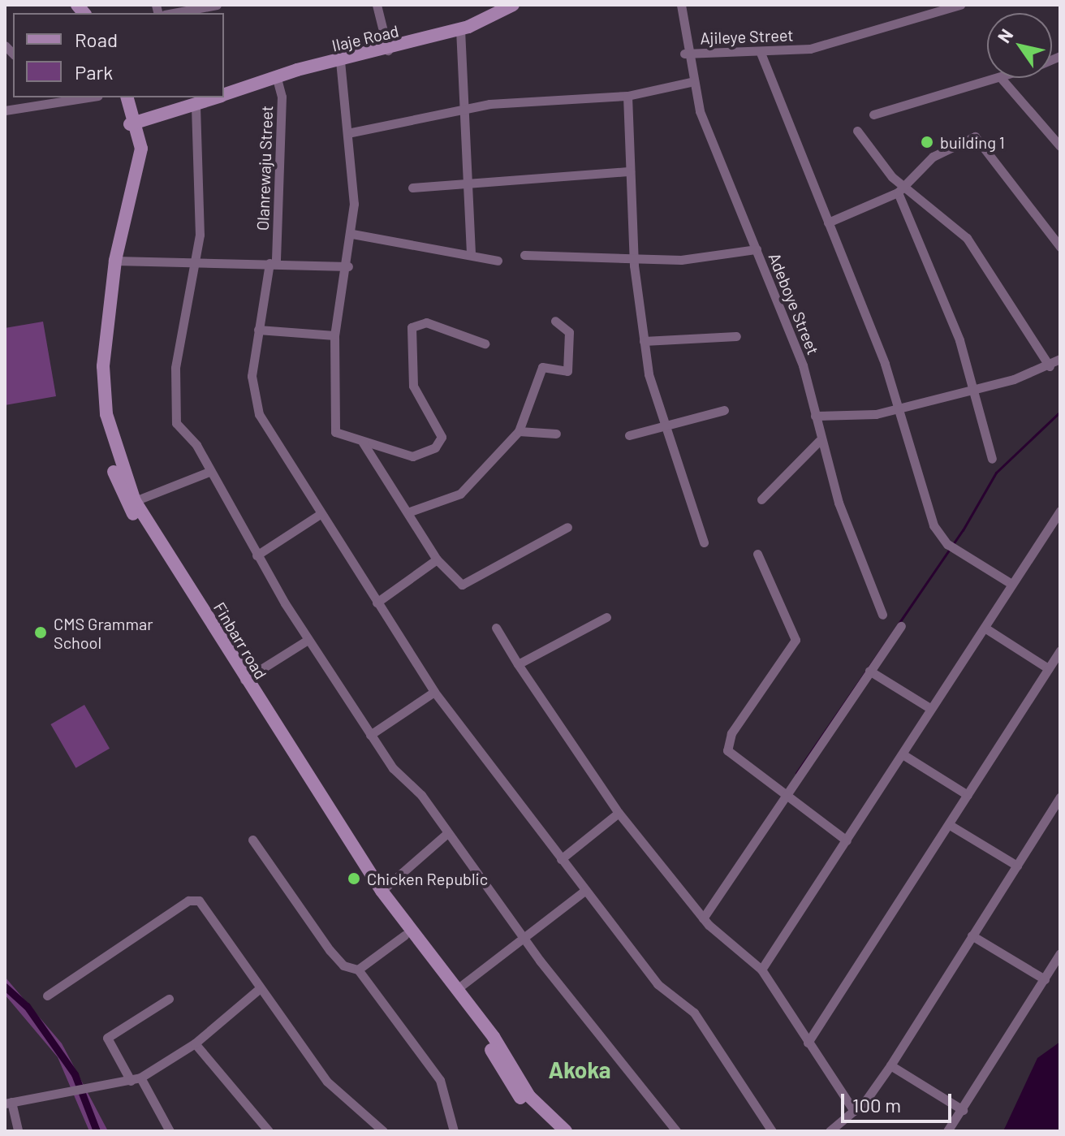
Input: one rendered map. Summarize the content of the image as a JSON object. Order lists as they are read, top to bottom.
{
  "streets": {
    "main road": ["Ilaje Road", "Finbarr road"],
    "street": ["Ajileye Street", "Olanrewaju Street", "Adeboye Street"]
  },
  "crossings": [
    ["Ajileye Street", "Adeboye Street"],
    ["Ilaje Road", "Olanrewaju Street"],
    ["Ilaje Road", "Finbarr road"]
  ],
  "districts": ["Akoka"],
  "places": ["building 1", "CMS Grammar School", "Chicken Republic"],
  "legend": ["Road", "Park"],
  "scale_bar": "100 m",
  "north": "top left"
}
